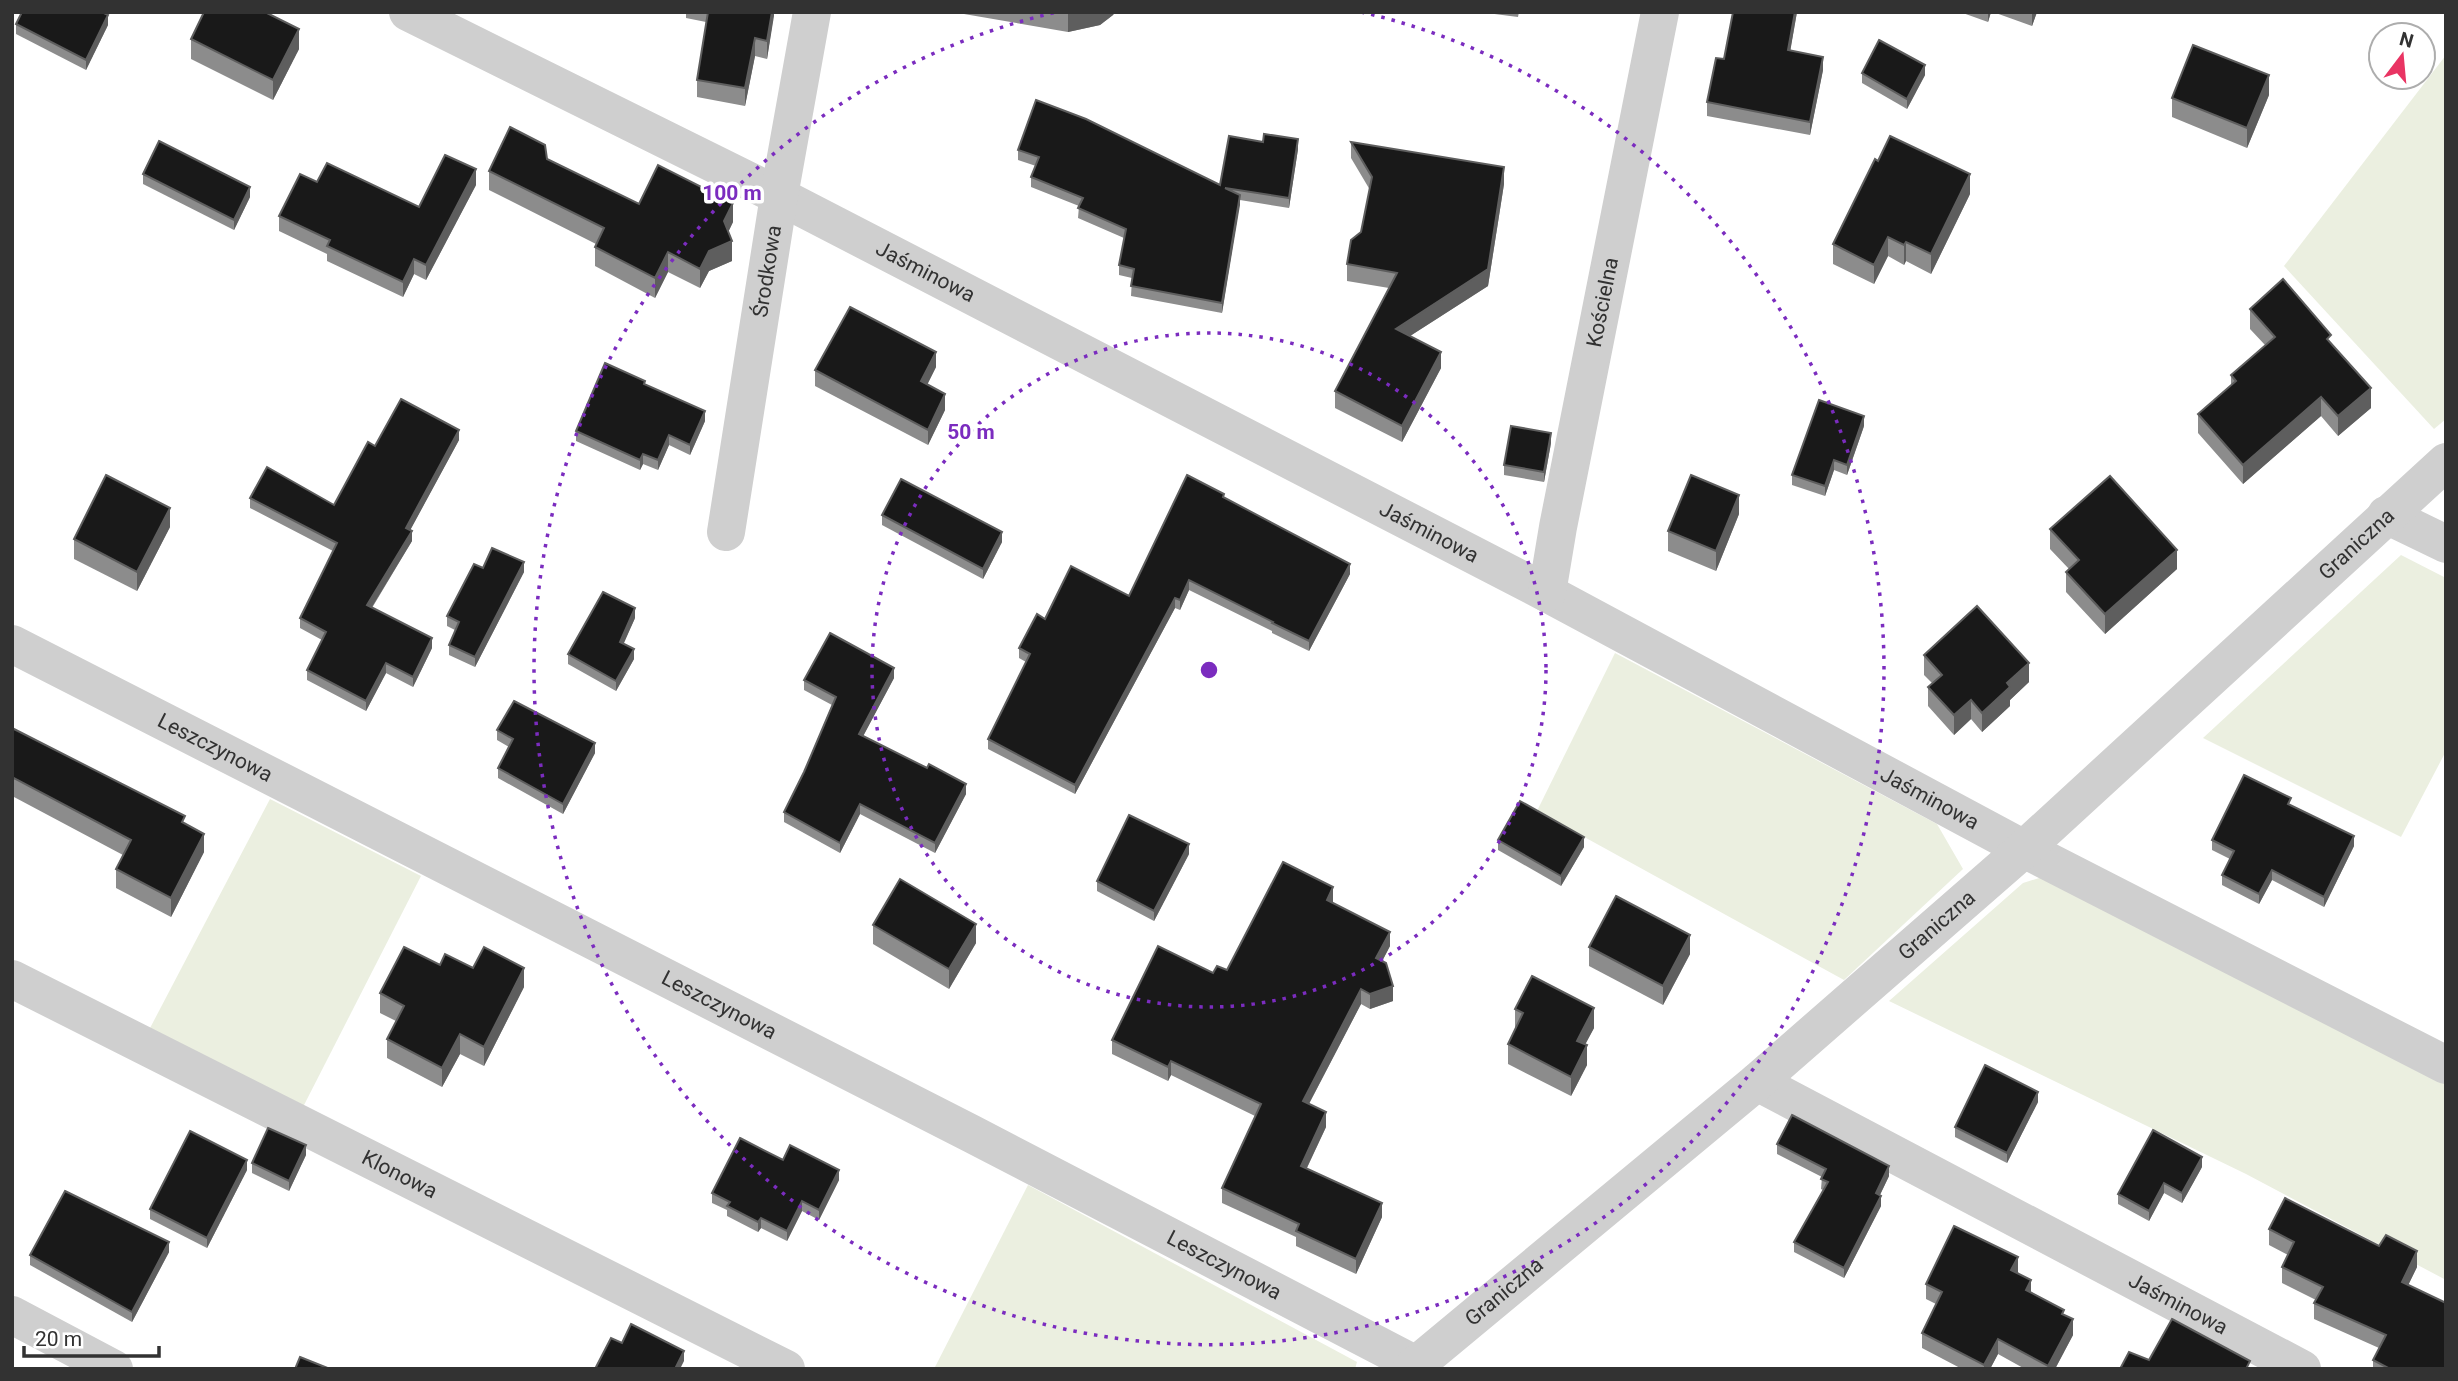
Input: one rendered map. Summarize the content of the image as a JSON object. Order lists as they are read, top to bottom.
{
  "streets": {
    "street": [
      "Środkowa",
      "Jaśminowa",
      "Kościelna",
      "Graniczna",
      "Leszczynowa",
      "Klonowa"
    ]
  },
  "crossings": [
    ["Środkowa", "Jaśminowa"],
    ["Jaśminowa", "Kościelna"],
    ["Jaśminowa", "Graniczna"],
    ["Graniczna", "Leszczynowa"]
  ],
  "scale_bar": "20 m",
  "north": "top",
  "rings": ["100 m", "50 m"]
}
